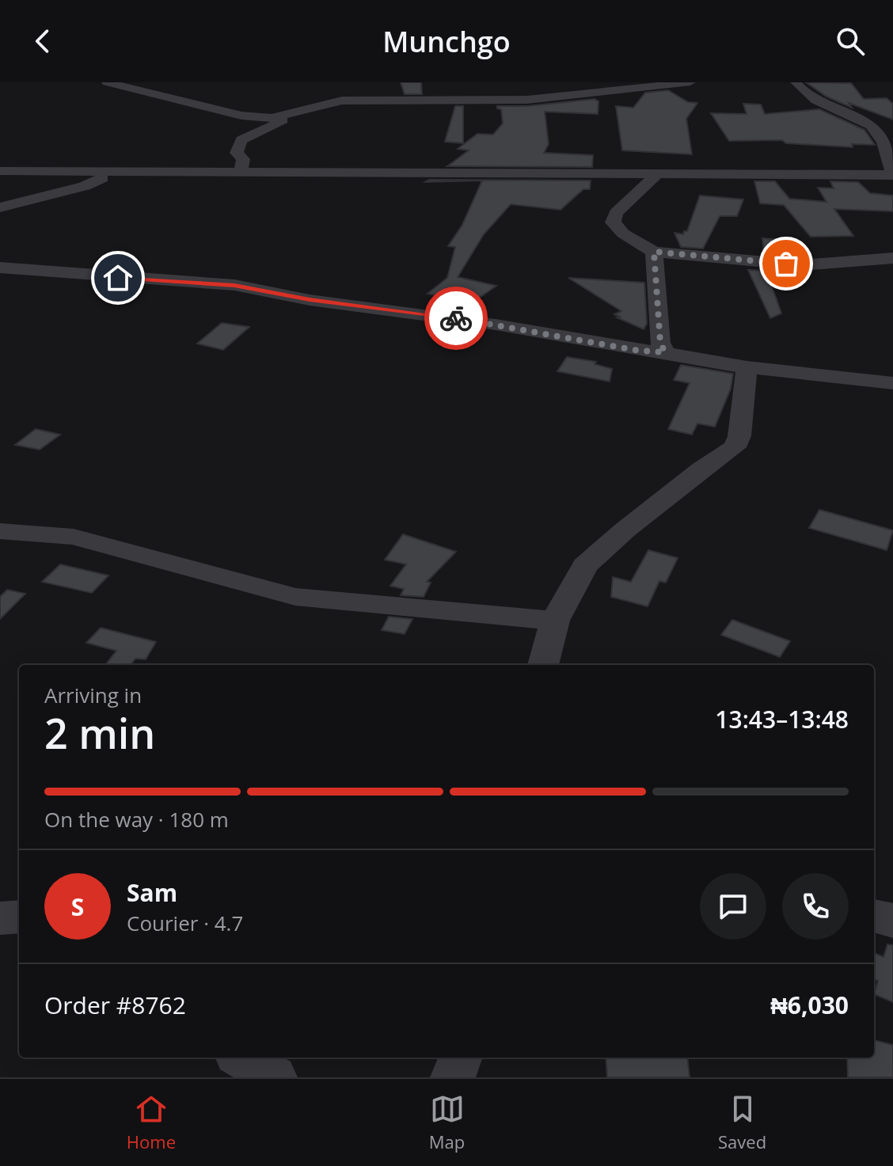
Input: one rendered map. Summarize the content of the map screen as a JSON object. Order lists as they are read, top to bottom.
{
  "page": {
    "header": "Munchgo",
    "heading": ["2 min", "Arriving in", "13:43–13:48"],
    "panel": [
      "Sam",
      "Courier · 4.7",
      "Order #8762",
      "₦6,030"
    ],
    "bar": "On the way · 180 m",
    "round": "S",
    "tabs": ["Home", "Map", "Saved"]
  }
}
